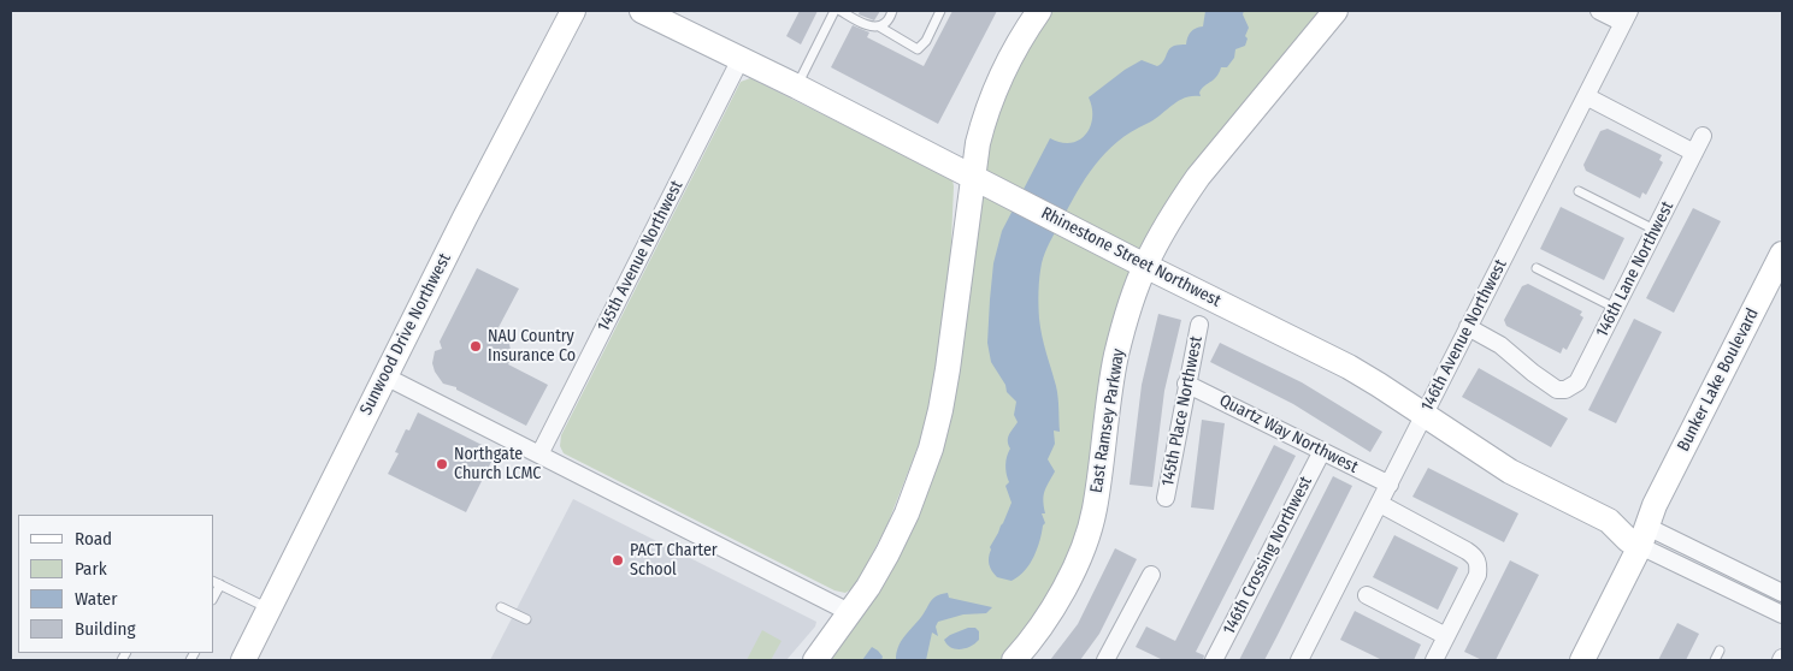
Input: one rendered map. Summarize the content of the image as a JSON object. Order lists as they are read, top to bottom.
{
  "streets": {
    "street": [
      "145th Avenue Northwest",
      "Rhinestone Street Northwest",
      "146th Lane Northwest",
      "Sunwood Drive Northwest",
      "146th Avenue Northwest",
      "Bunker Lake Boulevard",
      "145th Place Northwest",
      "East Ramsey Parkway",
      "Quartz Way Northwest",
      "146th Crossing Northwest"
    ]
  },
  "crossings": [
    ["145th Avenue Northwest", "Rhinestone Street Northwest"],
    ["Rhinestone Street Northwest", "146th Avenue Northwest"],
    ["Rhinestone Street Northwest", "Bunker Lake Boulevard"],
    ["Rhinestone Street Northwest", "East Ramsey Parkway"],
    ["146th Lane Northwest", "146th Avenue Northwest"],
    ["146th Avenue Northwest", "Quartz Way Northwest"],
    ["145th Place Northwest", "Quartz Way Northwest"],
    ["Quartz Way Northwest", "146th Crossing Northwest"]
  ],
  "places": ["NAU Country Insurance Co", "Northgate Church LCMC", "PACT Charter School"],
  "legend": [
    "Road",
    "Park",
    "Water",
    "Building"
  ]
}
